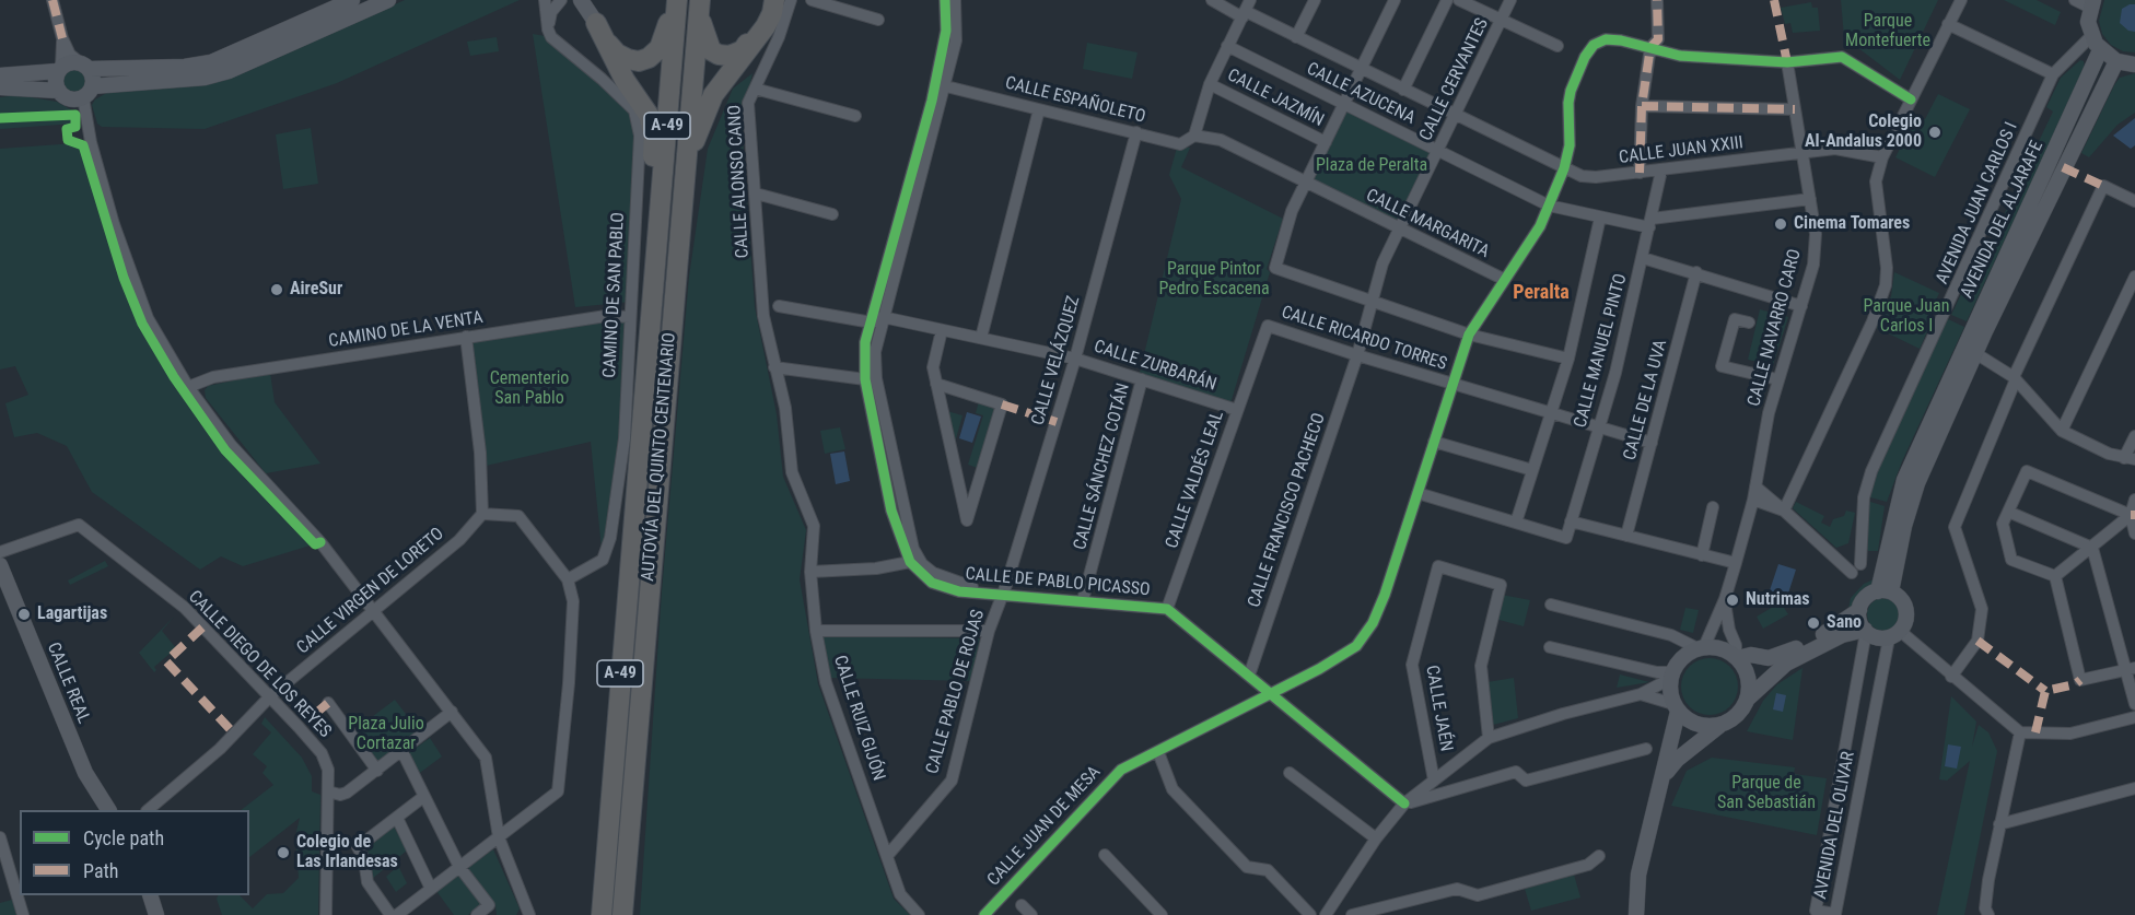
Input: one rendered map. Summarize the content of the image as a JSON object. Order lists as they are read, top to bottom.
{
  "streets": {
    "highway": ["A-49", "AUTOVÍA DEL QUINTO CENTENARIO"],
    "main road": ["AVENIDA DEL ALJARAFE", "CALLE REAL"],
    "street": [
      "CALLE CERVANTES",
      "CALLE AZUCENA",
      "CALLE JAZMÍN",
      "CALLE ESPAÑOLETO",
      "CALLE JUAN XXIII",
      "CALLE ALONSO CANO",
      "AVENIDA JUAN CARLOS I",
      "CALLE MARGARITA",
      "CAMINO DE SAN PABLO",
      "CALLE NAVARRO CARO",
      "CAMINO DE LA VENTA",
      "CALLE RICARDO TORRES",
      "CALLE MANUEL PINTO",
      "CALLE VELÁZQUEZ",
      "CALLE ZURBARÁN",
      "CALLE DE LA UVA",
      "CALLE SÁNCHEZ COTÁN",
      "CALLE VALDÉS LEAL",
      "CALLE FRANCISCO PACHECO",
      "CALLE DE PABLO PICASSO",
      "CALLE VIRGEN DE LORETO",
      "CALLE DIEGO DE LOS REYES",
      "CALLE PABLO DE ROJAS",
      "CALLE JAÉN",
      "CALLE RUIZ GIJÓN",
      "AVENIDA DEL OLIVAR",
      "CALLE JUAN DE MESA"
    ]
  },
  "crossings": [
    ["CALLE CERVANTES", "CALLE AZUCENA"],
    ["CALLE CERVANTES", "CALLE JUAN XXIII"],
    ["CALLE CERVANTES", "CALLE MARGARITA"],
    ["CALLE CERVANTES", "CALLE RICARDO TORRES"],
    ["CALLE CERVANTES", "CALLE FRANCISCO PACHECO"],
    ["CALLE AZUCENA", "CALLE NAVARRO CARO"],
    ["CALLE AZUCENA", "CALLE MANUEL PINTO"],
    ["CALLE AZUCENA", "CALLE JUAN DE MESA"],
    ["CALLE ESPAÑOLETO", "CALLE MARGARITA"],
    ["CALLE ESPAÑOLETO", "CALLE VELÁZQUEZ"],
    ["CALLE ESPAÑOLETO", "CALLE DE PABLO PICASSO"],
    ["CALLE JUAN XXIII", "CALLE NAVARRO CARO"],
    ["CALLE JUAN XXIII", "CALLE MANUEL PINTO"],
    ["CALLE JUAN XXIII", "CALLE JUAN DE MESA"],
    ["CALLE ALONSO CANO", "CALLE RUIZ GIJÓN"],
    ["AVENIDA DEL ALJARAFE", "AVENIDA DEL OLIVAR"],
    ["CALLE MARGARITA", "CALLE JUAN DE MESA"],
    ["CAMINO DE SAN PABLO", "CAMINO DE LA VENTA"],
    ["CALLE NAVARRO CARO", "CALLE JUAN DE MESA"],
    ["CALLE RICARDO TORRES", "CALLE MANUEL PINTO"],
    ["CALLE RICARDO TORRES", "CALLE DE LA UVA"],
    ["CALLE RICARDO TORRES", "CALLE VALDÉS LEAL"],
    ["CALLE RICARDO TORRES", "CALLE FRANCISCO PACHECO"],
    ["CALLE RICARDO TORRES", "CALLE JUAN DE MESA"],
    ["CALLE VELÁZQUEZ", "CALLE ZURBARÁN"],
    ["CALLE VELÁZQUEZ", "CALLE DE PABLO PICASSO"],
    ["CALLE VELÁZQUEZ", "CALLE PABLO DE ROJAS"],
    ["CALLE ZURBARÁN", "CALLE SÁNCHEZ COTÁN"],
    ["CALLE ZURBARÁN", "CALLE VALDÉS LEAL"],
    ["CALLE ZURBARÁN", "CALLE DE PABLO PICASSO"],
    ["CALLE SÁNCHEZ COTÁN", "CALLE DE PABLO PICASSO"],
    ["CALLE VALDÉS LEAL", "CALLE DE PABLO PICASSO"],
    ["CALLE FRANCISCO PACHECO", "CALLE DE PABLO PICASSO"],
    ["CALLE DE PABLO PICASSO", "CALLE PABLO DE ROJAS"],
    ["CALLE DE PABLO PICASSO", "CALLE JUAN DE MESA"],
    ["CALLE VIRGEN DE LORETO", "CALLE DIEGO DE LOS REYES"],
    ["CALLE PABLO DE ROJAS", "CALLE RUIZ GIJÓN"]
  ],
  "districts": ["Peralta"],
  "parks": [
    "Parque Montefuerte",
    "Plaza de Peralta",
    "Parque Pintor Pedro Escacena",
    "Parque Juan Carlos I",
    "Cementerio San Pablo",
    "Plaza Julio Cortazar",
    "Parque de San Sebastián"
  ],
  "places": [
    "Colegio Al-Andalus 2000",
    "Cinema Tomares",
    "AireSur",
    "Nutrimas",
    "Lagartijas",
    "Sano",
    "Colegio de Las Irlandesas"
  ],
  "legend": ["Cycle path", "Path"]
}
